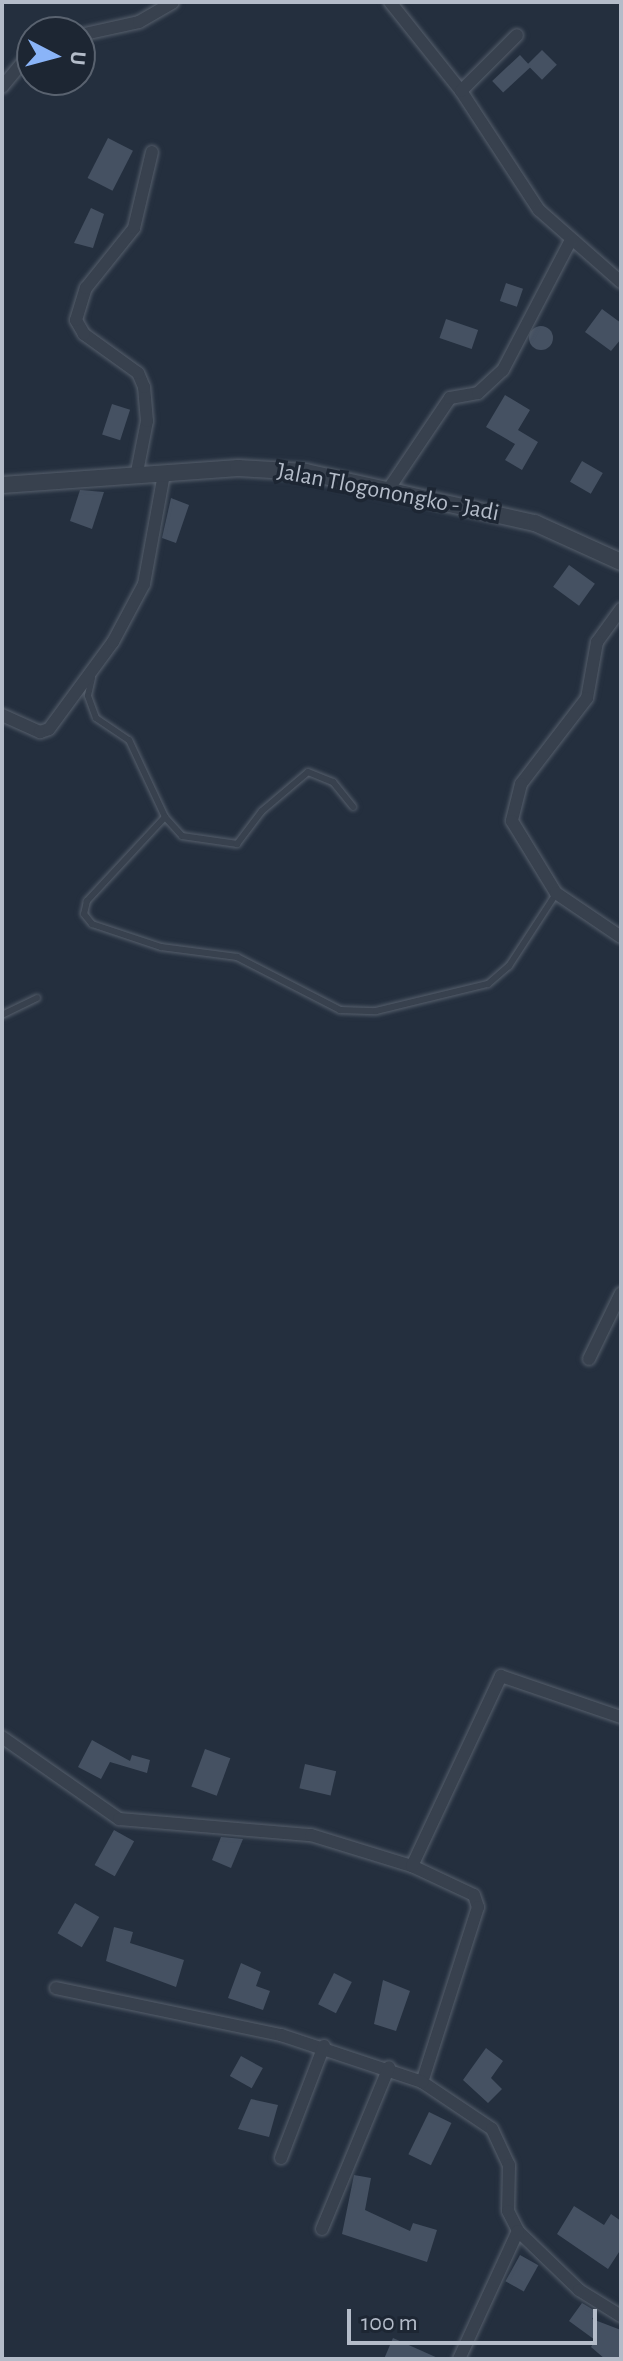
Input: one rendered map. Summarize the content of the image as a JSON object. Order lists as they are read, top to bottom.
{
  "streets": {
    "street": ["Jalan Tlogonongko - Jadi"]
  },
  "scale_bar": "100 m",
  "north": "right"
}
